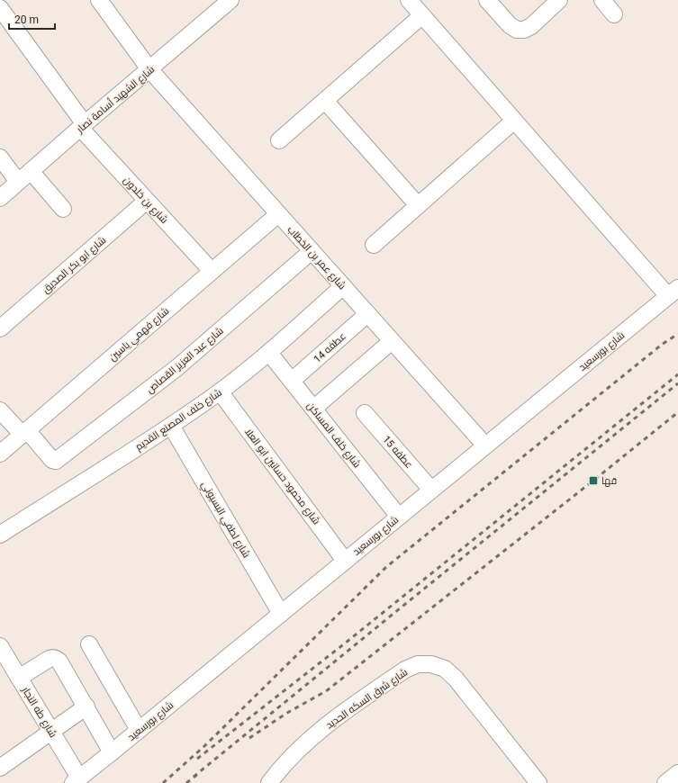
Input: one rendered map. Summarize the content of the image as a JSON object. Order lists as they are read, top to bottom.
{
  "streets": {
    "street": [
      "شارع الشهيد أسامة نصار",
      "شارع بن خلدون",
      "شارع عمر بن الخطاب",
      "شارع ابو بكر الصديق",
      "شارع فهمي ياسين",
      "عطفه 14",
      "شارع بورسعيد",
      "شارع عبد العزيز القصاص",
      "شارع خلف المصنع القديم",
      "شارع خلف المساكن",
      "عطفه 15",
      "شارع محمود حسانين ابو العلا",
      "شارع لطفي البسيوني",
      "شارع شرق السكه الحديد",
      "شارع طه النجار"
    ]
  },
  "crossings": [
    ["شارع الشهيد أسامة نصار", "شارع بن خلدون"],
    ["شارع الشهيد أسامة نصار", "شارع عمر بن الخطاب"],
    ["شارع بن خلدون", "شارع ابو بكر الصديق"],
    ["شارع بن خلدون", "شارع فهمي ياسين"],
    ["شارع عمر بن الخطاب", "شارع فهمي ياسين"],
    ["شارع عمر بن الخطاب", "عطفه 14"],
    ["شارع عمر بن الخطاب", "شارع بورسعيد"],
    ["شارع عمر بن الخطاب", "شارع عبد العزيز القصاص"],
    ["شارع عمر بن الخطاب", "شارع خلف المصنع القديم"],
    ["شارع فهمي ياسين", "شارع عبد العزيز القصاص"],
    ["عطفه 14", "شارع خلف المساكن"],
    ["شارع بورسعيد", "شارع خلف المساكن"],
    ["شارع بورسعيد", "عطفه 15"],
    ["شارع بورسعيد", "شارع محمود حسانين ابو العلا"],
    ["شارع بورسعيد", "شارع لطفي البسيوني"],
    ["شارع بورسعيد", "شارع طه النجار"],
    ["شارع خلف المصنع القديم", "شارع خلف المساكن"],
    ["شارع خلف المصنع القديم", "شارع محمود حسانين ابو العلا"],
    ["شارع خلف المصنع القديم", "شارع لطفي البسيوني"]
  ],
  "places": {
    "transit": ["قها"]
  },
  "scale_bar": "20 m"
}
